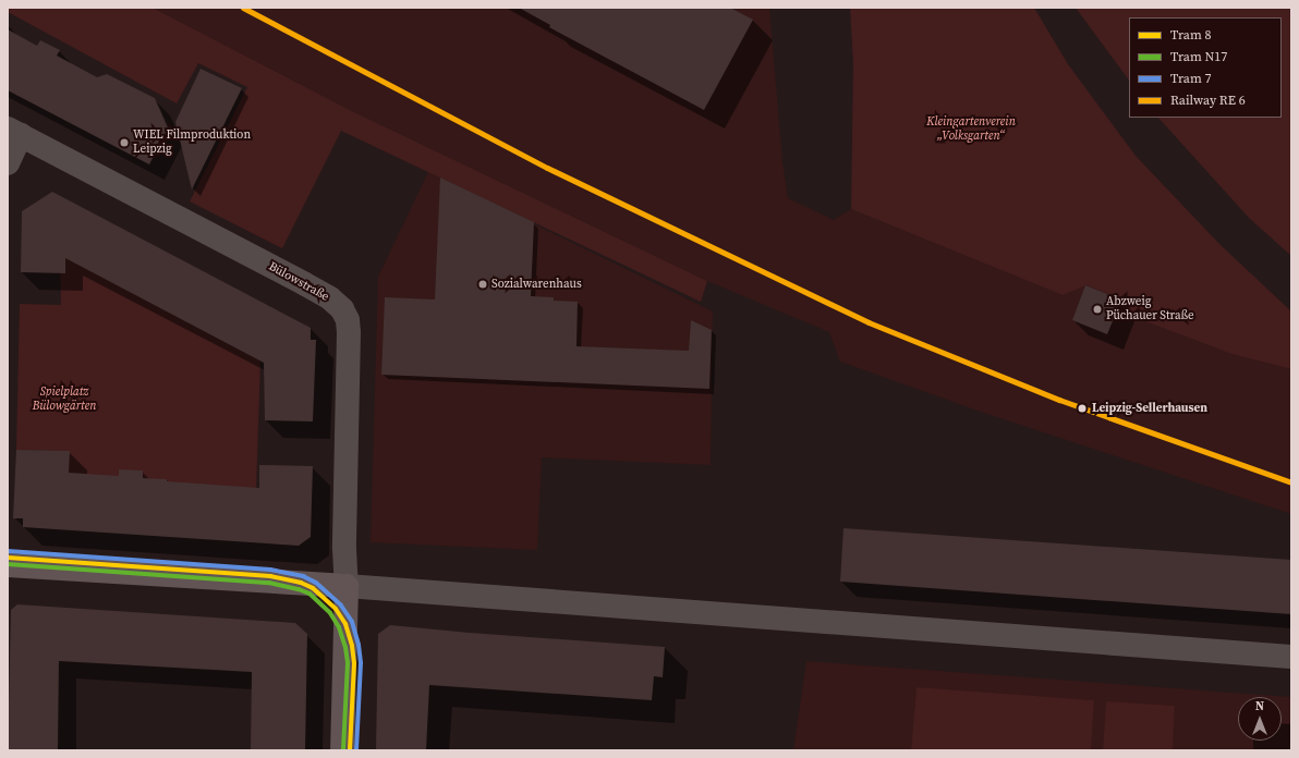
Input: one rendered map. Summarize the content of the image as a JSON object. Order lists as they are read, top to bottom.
{
  "streets": {
    "street": ["Bülowstraße"]
  },
  "parks": ["Kleingartenverein „Volksgarten“", "Spielplatz Bülowgärten"],
  "places": [
    "WIEL Filmproduktion Leipzig",
    "Sozialwarenhaus",
    "Abzweig Püchauer Straße",
    "Leipzig-Sellerhausen"
  ],
  "lines": ["tram line 7", "tram line 8", "tram line N17"],
  "legend": [
    "Tram 8",
    "Tram N17",
    "Tram 7",
    "Railway RE 6"
  ],
  "north": "top"
}
